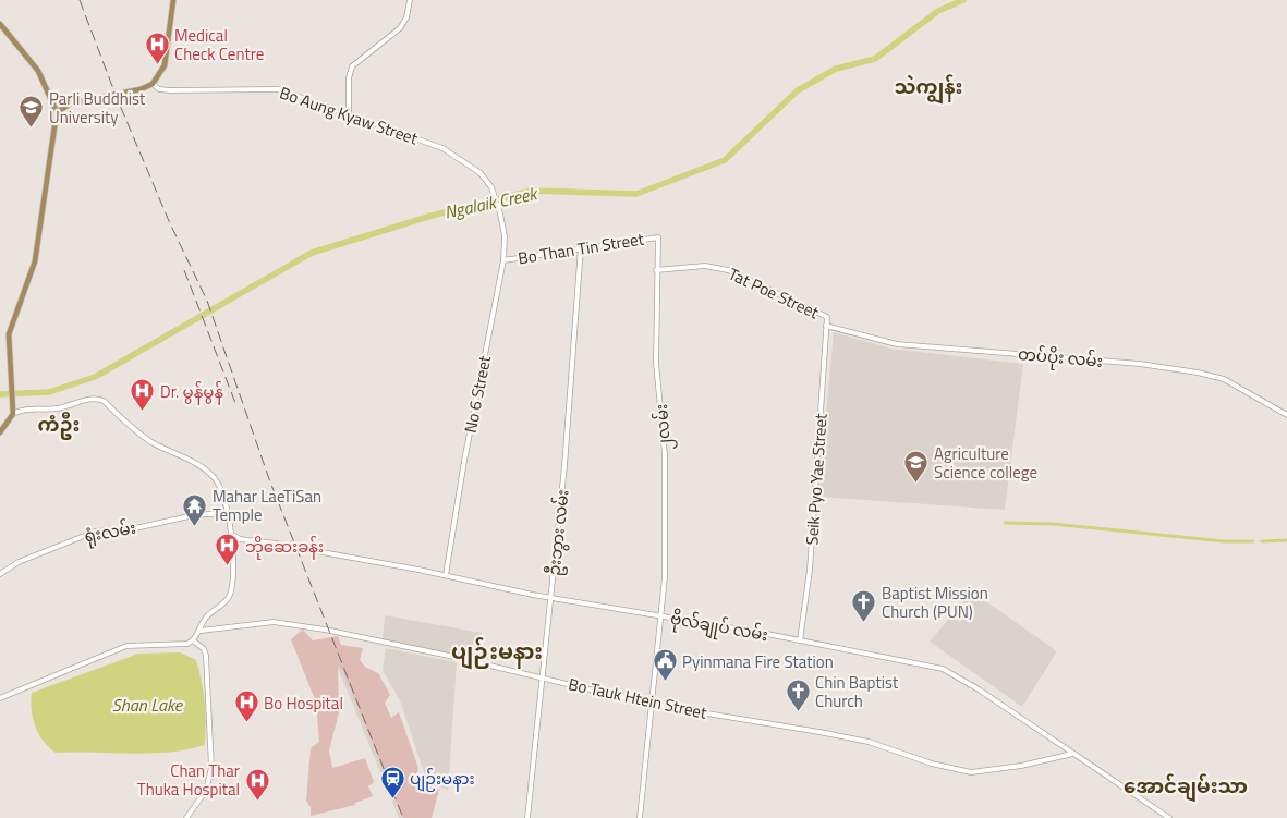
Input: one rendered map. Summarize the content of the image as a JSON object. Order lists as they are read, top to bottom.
{
  "streets": {
    "street": [
      "Bo Aung Kyaw Street",
      "Bo Than Tin Street",
      "Tat Poe Street",
      "တပ်ပိုး လမ်း",
      "No 6 Street",
      "၂လမ်း",
      "Seik Pyo Yae Street",
      "ရုံးလမ်း",
      "ဦးဘွား လမ်း",
      "ဗိုလ်ချုပ် လမ်း",
      "Bo Tauk Htein Street"
    ]
  },
  "crossings": [
    ["Bo Aung Kyaw Street", "No 6 Street"],
    ["Bo Than Tin Street", "No 6 Street"],
    ["Bo Than Tin Street", "၂လမ်း"],
    ["Bo Than Tin Street", "ဦးဘွား လမ်း"],
    ["Tat Poe Street", "၂လမ်း"],
    ["Tat Poe Street", "Seik Pyo Yae Street"],
    ["တပ်ပိုး လမ်း", "Seik Pyo Yae Street"],
    ["No 6 Street", "ဗိုလ်ချုပ် လမ်း"],
    ["၂လမ်း", "ဗိုလ်ချုပ် လမ်း"],
    ["၂လမ်း", "Bo Tauk Htein Street"],
    ["Seik Pyo Yae Street", "ဗိုလ်ချုပ် လမ်း"],
    ["ဦးဘွား လမ်း", "ဗိုလ်ချုပ် လမ်း"],
    ["ဦးဘွား လမ်း", "Bo Tauk Htein Street"],
    ["ဗိုလ်ချုပ် လမ်း", "Bo Tauk Htein Street"]
  ],
  "districts": [
    "သဲကျွန်း",
    "ကံဦး",
    "ပျဉ်းမနား",
    "အောင်ချမ်းသာ"
  ],
  "water": ["Ngalaik Creek", "Shan Lake"],
  "places": {
    "hospital": [
      "Medical Check Centre",
      "Dr. မွန်မွန်",
      "ဘိုဆေးခန်း",
      "Bo Hospital",
      "Chan Thar Thuka Hospital"
    ],
    "school or university": ["Parli Buddhist University", "Agriculture Science college"],
    "temple": ["Mahar LaeTiSan Temple"],
    "church": ["Baptist Mission Church (PUN)", "Chin Baptist Church"],
    "public building": ["Pyinmana Fire Station"],
    "station": ["ပျဉ်းမနား"]
  }
}
